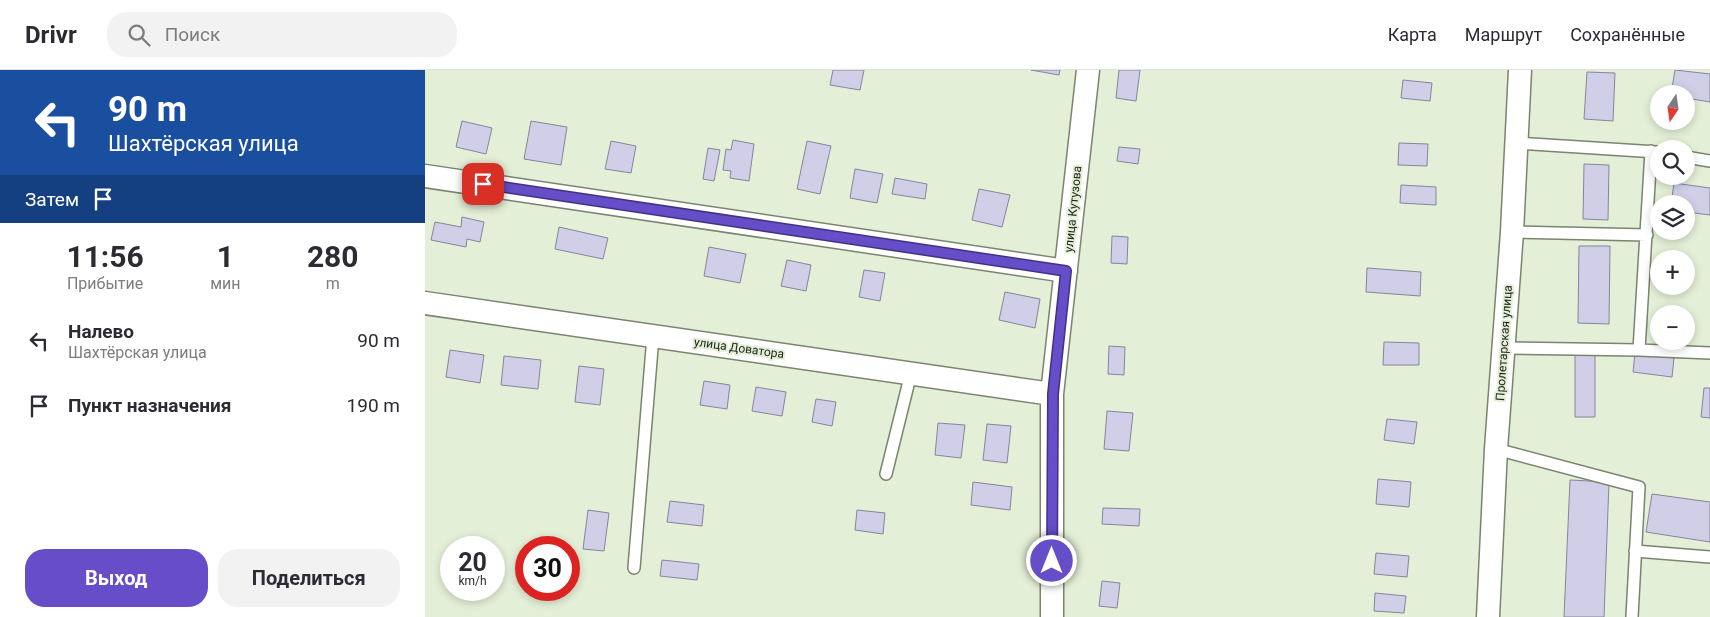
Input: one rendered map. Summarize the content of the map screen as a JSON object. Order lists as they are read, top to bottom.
{
  "streets": {
    "street": ["улица Кутузова", "Пролетарская улица", "улица Доватора"]
  },
  "crossings": [
    ["улица Кутузова", "улица Доватора"]
  ],
  "north": "bottom",
  "page": {
    "header": "Drivr",
    "search": "Поиск",
    "nav": ["Карта", "Маршрут", "Сохранённые"],
    "turn": ["90 m", "Шахтёрская улица"],
    "map_buttons": ["+", "−"],
    "then": "Затем",
    "eta": [
      "11:56",
      "Прибытие",
      "1",
      "мин",
      "280",
      "m"
    ],
    "list": [
      {
        "name": "Налево",
        "note": "Шахтёрская улица",
        "value": "90 m"
      },
      {
        "name": "Пункт назначения",
        "value": "190 m"
      }
    ],
    "speed": "20 km/h",
    "limit": "30",
    "buttons": ["Выход", "Поделиться"]
  }
}
